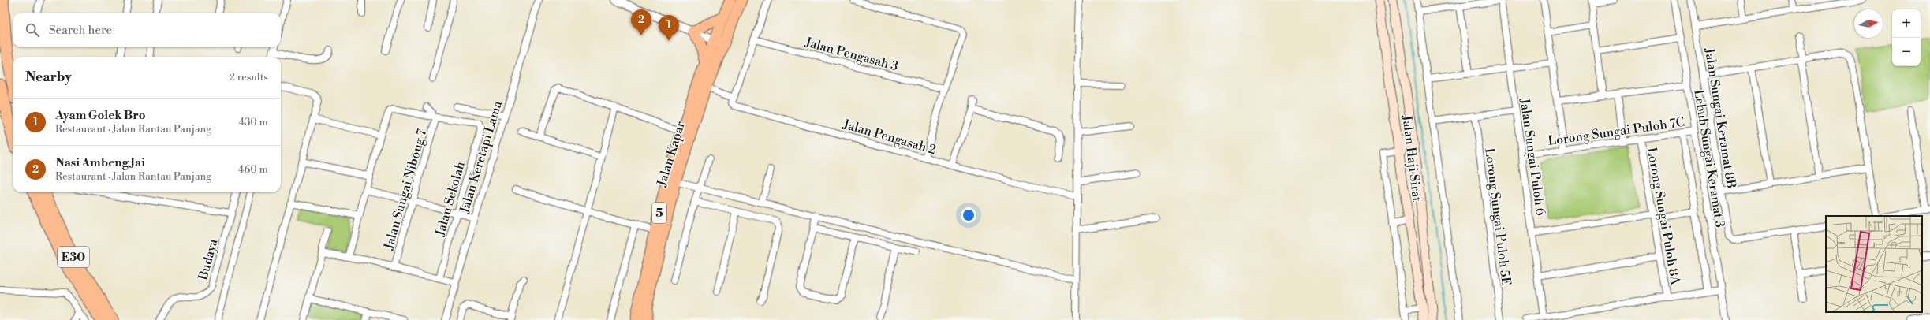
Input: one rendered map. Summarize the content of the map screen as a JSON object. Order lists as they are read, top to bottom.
{
  "streets": {
    "highway": ["Jalan Kapar", "5", "E30"],
    "main road": ["Jalan Haji Sirat"],
    "street": [
      "Jalan Pengasah 3",
      "Jalan Sungai Keramat 8B",
      "Lorong Sungai Puloh 7C",
      "Jalan Pengasah 2",
      "Jalan Keretapi Lama",
      "Jalan Sungai Puloh 6",
      "Lebuh Sungai Keramat 3",
      "Jalan Sungai Nibong 7",
      "Jalan Sekolah",
      "Lorong Sungai Puloh 8A",
      "Lorong Sungai Puloh 5E",
      "Budaya"
    ]
  },
  "crossings": [
    ["Lorong Sungai Puloh 7C", "Jalan Sungai Puloh 6"],
    ["Lorong Sungai Puloh 7C", "Lebuh Sungai Keramat 3"],
    ["Lorong Sungai Puloh 7C", "Lorong Sungai Puloh 8A"],
    ["Jalan Sungai Nibong 7", "Jalan Sekolah"]
  ],
  "north": "right",
  "page": {
    "map_buttons": ["+", "−"],
    "pins": ["2", "1"],
    "search": "Search here",
    "heading": ["Nearby", "2 results"],
    "list": [
      {
        "mark": "1",
        "name": "Ayam Golek Bro",
        "note": "Restaurant · Jalan Rantau Panjang",
        "value": "430 m"
      },
      {
        "mark": "2",
        "name": "Nasi Ambeng Jai",
        "note": "Restaurant · Jalan Rantau Panjang",
        "value": "460 m"
      }
    ]
  }
}
